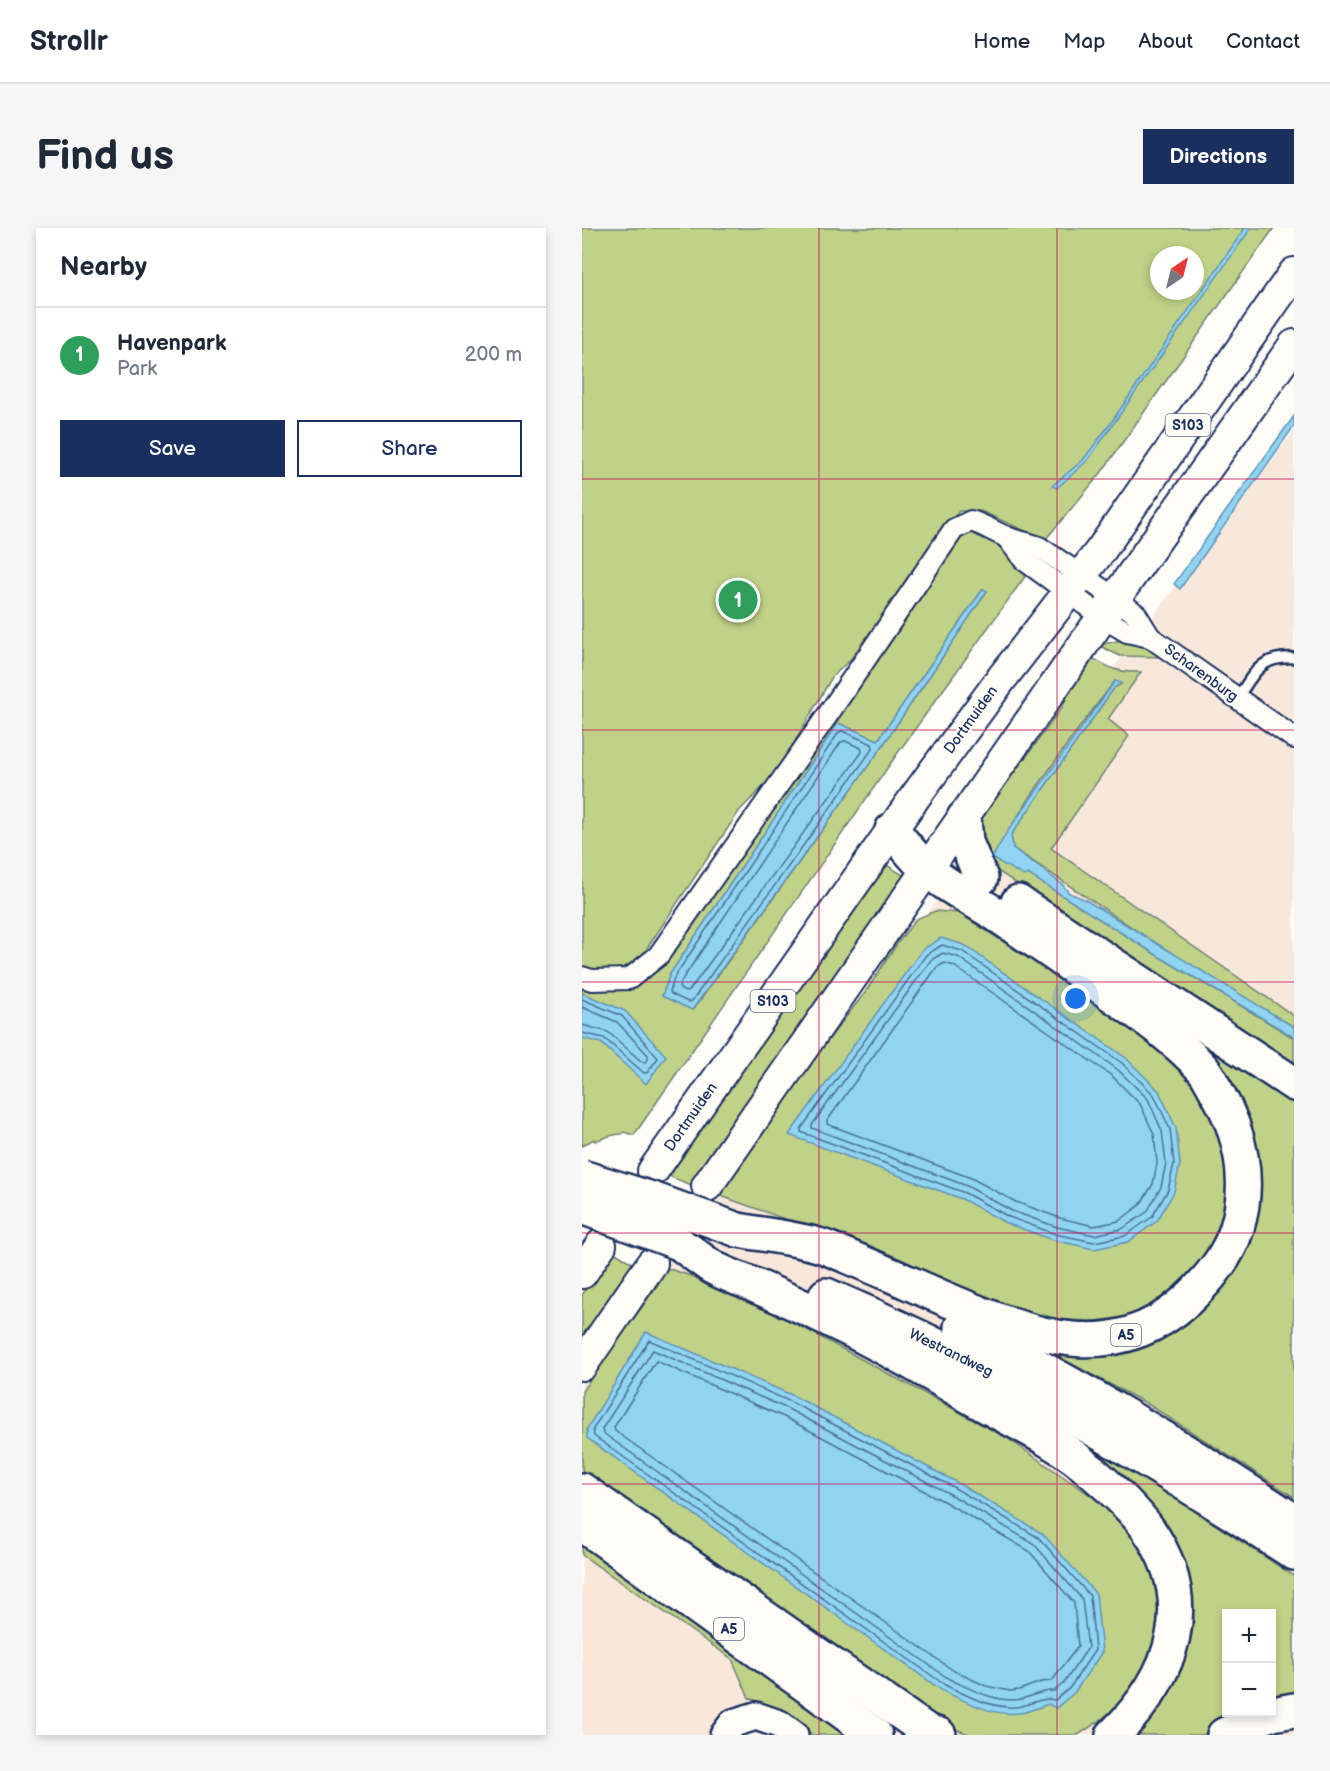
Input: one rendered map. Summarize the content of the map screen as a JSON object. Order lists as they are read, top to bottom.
{
  "streets": {
    "highway": ["A5", "Westrandweg"],
    "main road": ["S103", "Dortmuiden"],
    "street": ["Scharenburg"]
  },
  "crossings": [
    ["S103", "Scharenburg"],
    ["S103", "A5"],
    ["Scharenburg", "Dortmuiden"],
    ["A5", "Westrandweg"]
  ],
  "north": "top right",
  "page": {
    "header": "Strollr",
    "nav": [
      "Home",
      "Map",
      "About",
      "Contact"
    ],
    "buttons": [
      "Directions",
      ["Save", "Share"]
    ],
    "title": "Find us",
    "heading": "Nearby",
    "list": [
      {
        "mark": "1",
        "name": "Havenpark",
        "note": "Park",
        "value": "200 m"
      }
    ],
    "pins": "1",
    "map_buttons": ["+", "−"]
  }
}
